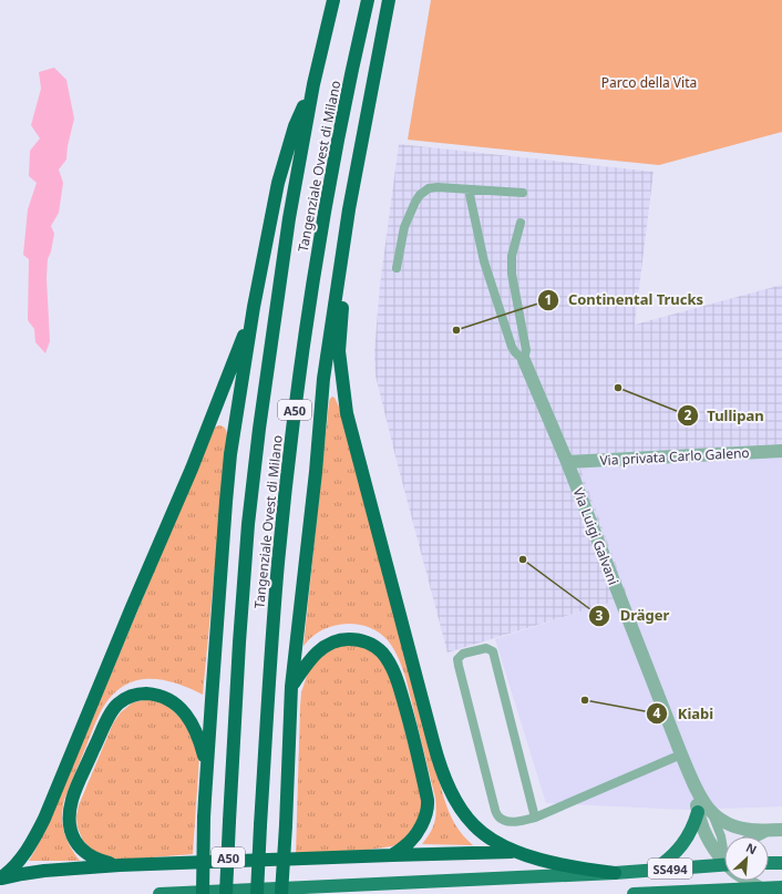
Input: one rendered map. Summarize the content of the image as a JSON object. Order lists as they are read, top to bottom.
{
  "streets": {
    "highway": ["Tangenziale Ovest di Milano", "A50"],
    "main road": ["SS494"],
    "street": ["Via privata Carlo Galeno", "Via Luigi Galvani"]
  },
  "crossings": [
    ["Via privata Carlo Galeno", "Via Luigi Galvani"],
    ["Via Luigi Galvani", "SS494"]
  ],
  "parks": ["Parco della Vita"],
  "places": [
    "Continental Trucks",
    "Tullipan",
    "Dräger",
    "Kiabi"
  ],
  "north": "top right"
}
